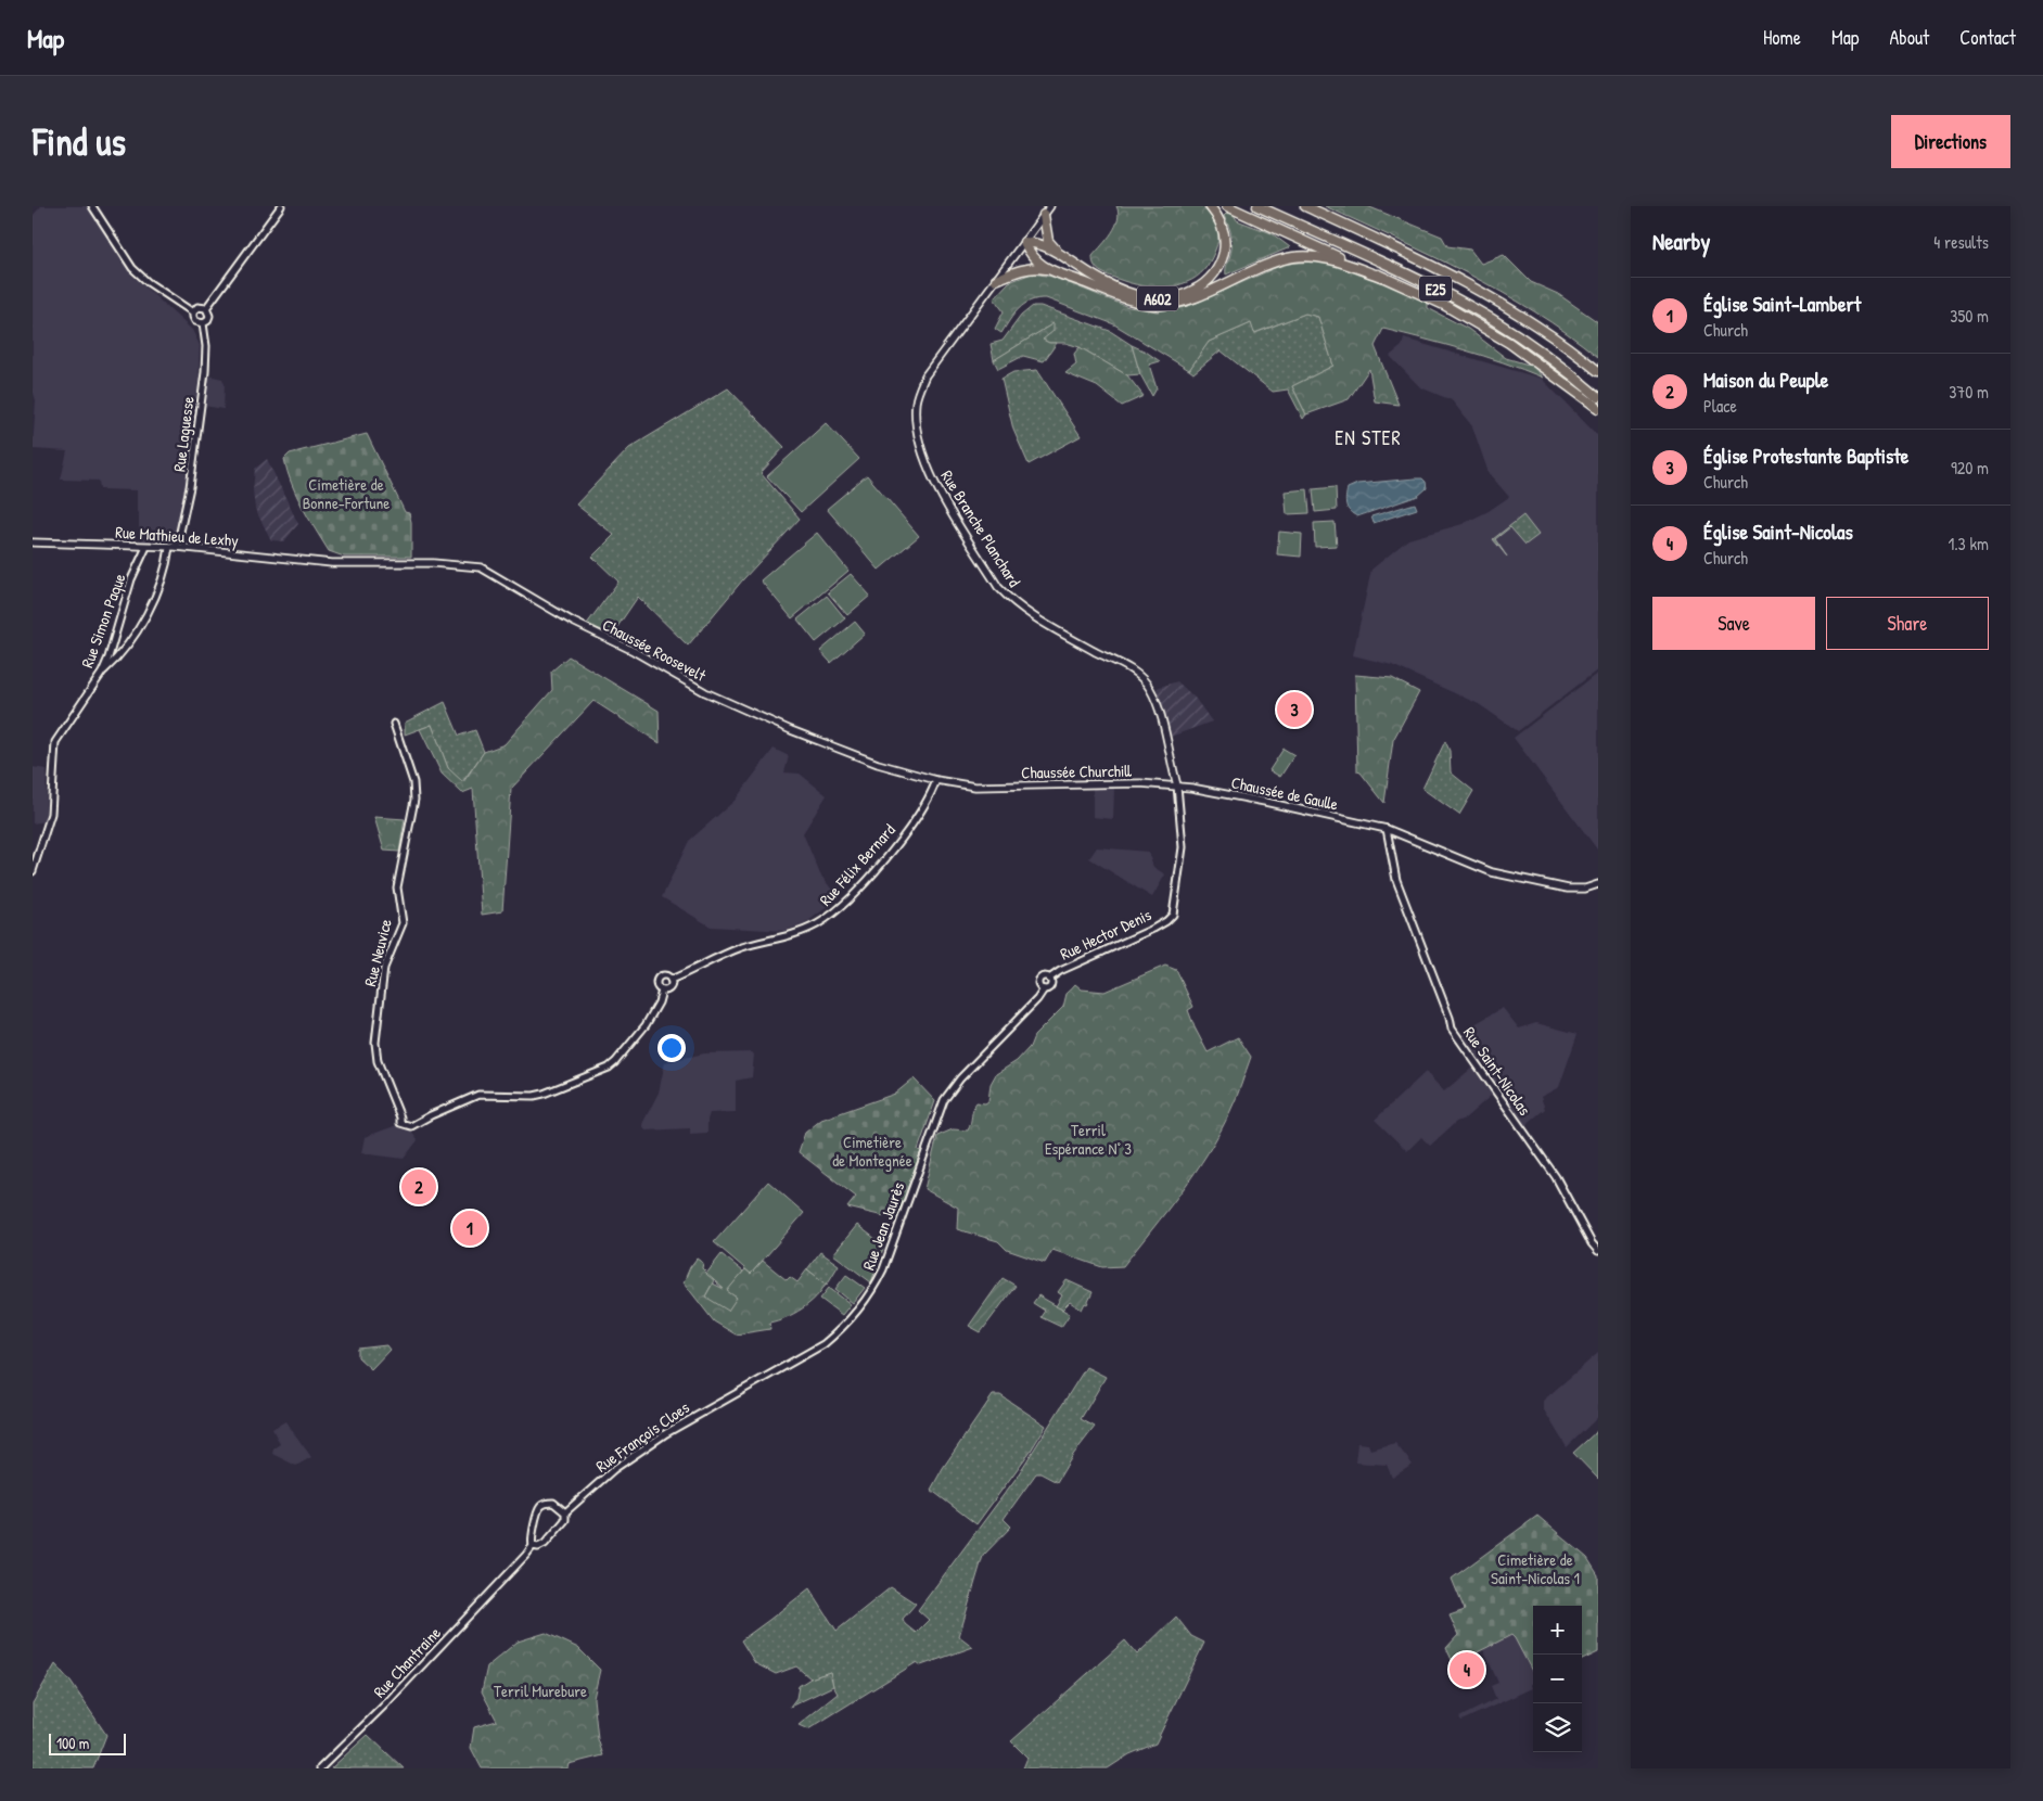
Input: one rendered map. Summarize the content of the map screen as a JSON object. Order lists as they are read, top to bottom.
{
  "streets": {
    "highway": ["E25", "A602"],
    "main road": [
      "Rue Branche Planchard",
      "Rue Mathieu de Lexhy",
      "Chaussée Roosevelt",
      "Chaussée Churchill",
      "Chaussée de Gaulle"
    ],
    "street": [
      "Rue Laguesse",
      "Rue Simon Paque",
      "Rue Félix Bernard",
      "Rue Hector Denis",
      "Rue Neuvice",
      "Rue Saint-Nicolas",
      "Rue Jean Jaurès",
      "Rue François Cloes",
      "Rue Chantraine"
    ]
  },
  "crossings": [
    ["A602", "Rue Branche Planchard"],
    ["Rue Laguesse", "Rue Mathieu de Lexhy"],
    ["Rue Branche Planchard", "Chaussée Churchill"],
    ["Rue Branche Planchard", "Chaussée de Gaulle"],
    ["Rue Branche Planchard", "Rue Hector Denis"],
    ["Rue Mathieu de Lexhy", "Rue Simon Paque"],
    ["Rue Mathieu de Lexhy", "Chaussée Roosevelt"],
    ["Chaussée Roosevelt", "Chaussée Churchill"],
    ["Chaussée Roosevelt", "Rue Félix Bernard"],
    ["Chaussée Churchill", "Chaussée de Gaulle"],
    ["Chaussée Churchill", "Rue Hector Denis"],
    ["Chaussée de Gaulle", "Rue Hector Denis"],
    ["Chaussée de Gaulle", "Rue Saint-Nicolas"],
    ["Rue Félix Bernard", "Rue Neuvice"],
    ["Rue Hector Denis", "Rue Jean Jaurès"],
    ["Rue Jean Jaurès", "Rue François Cloes"],
    ["Rue François Cloes", "Rue Chantraine"]
  ],
  "districts": ["EN STER"],
  "parks": [
    "Cimetière de Bonne-Fortune",
    "Terril Espérance N° 3",
    "Cimetière de Montegnée",
    "Cimetière de Saint-Nicolas 1",
    "Terril Murebure"
  ],
  "scale_bar": "100 m",
  "page": {
    "header": "Map",
    "nav": [
      "Home",
      "Map",
      "About",
      "Contact"
    ],
    "buttons": [
      "Directions",
      ["Save", "Share"]
    ],
    "title": "Find us",
    "heading": ["Nearby", "4 results"],
    "list": [
      {
        "mark": "1",
        "name": "Église Saint-Lambert",
        "note": "Church",
        "value": "350 m"
      },
      {
        "mark": "2",
        "name": "Maison du Peuple",
        "note": "Place",
        "value": "370 m"
      },
      {
        "mark": "3",
        "name": "Église Protestante Baptiste",
        "note": "Church",
        "value": "920 m"
      },
      {
        "mark": "4",
        "name": "Église Saint-Nicolas",
        "note": "Church",
        "value": "1.3 km"
      }
    ],
    "pins": [
      "3",
      "2",
      "1",
      "4"
    ],
    "map_buttons": ["+", "−"],
    "scale": "100 m"
  }
}
